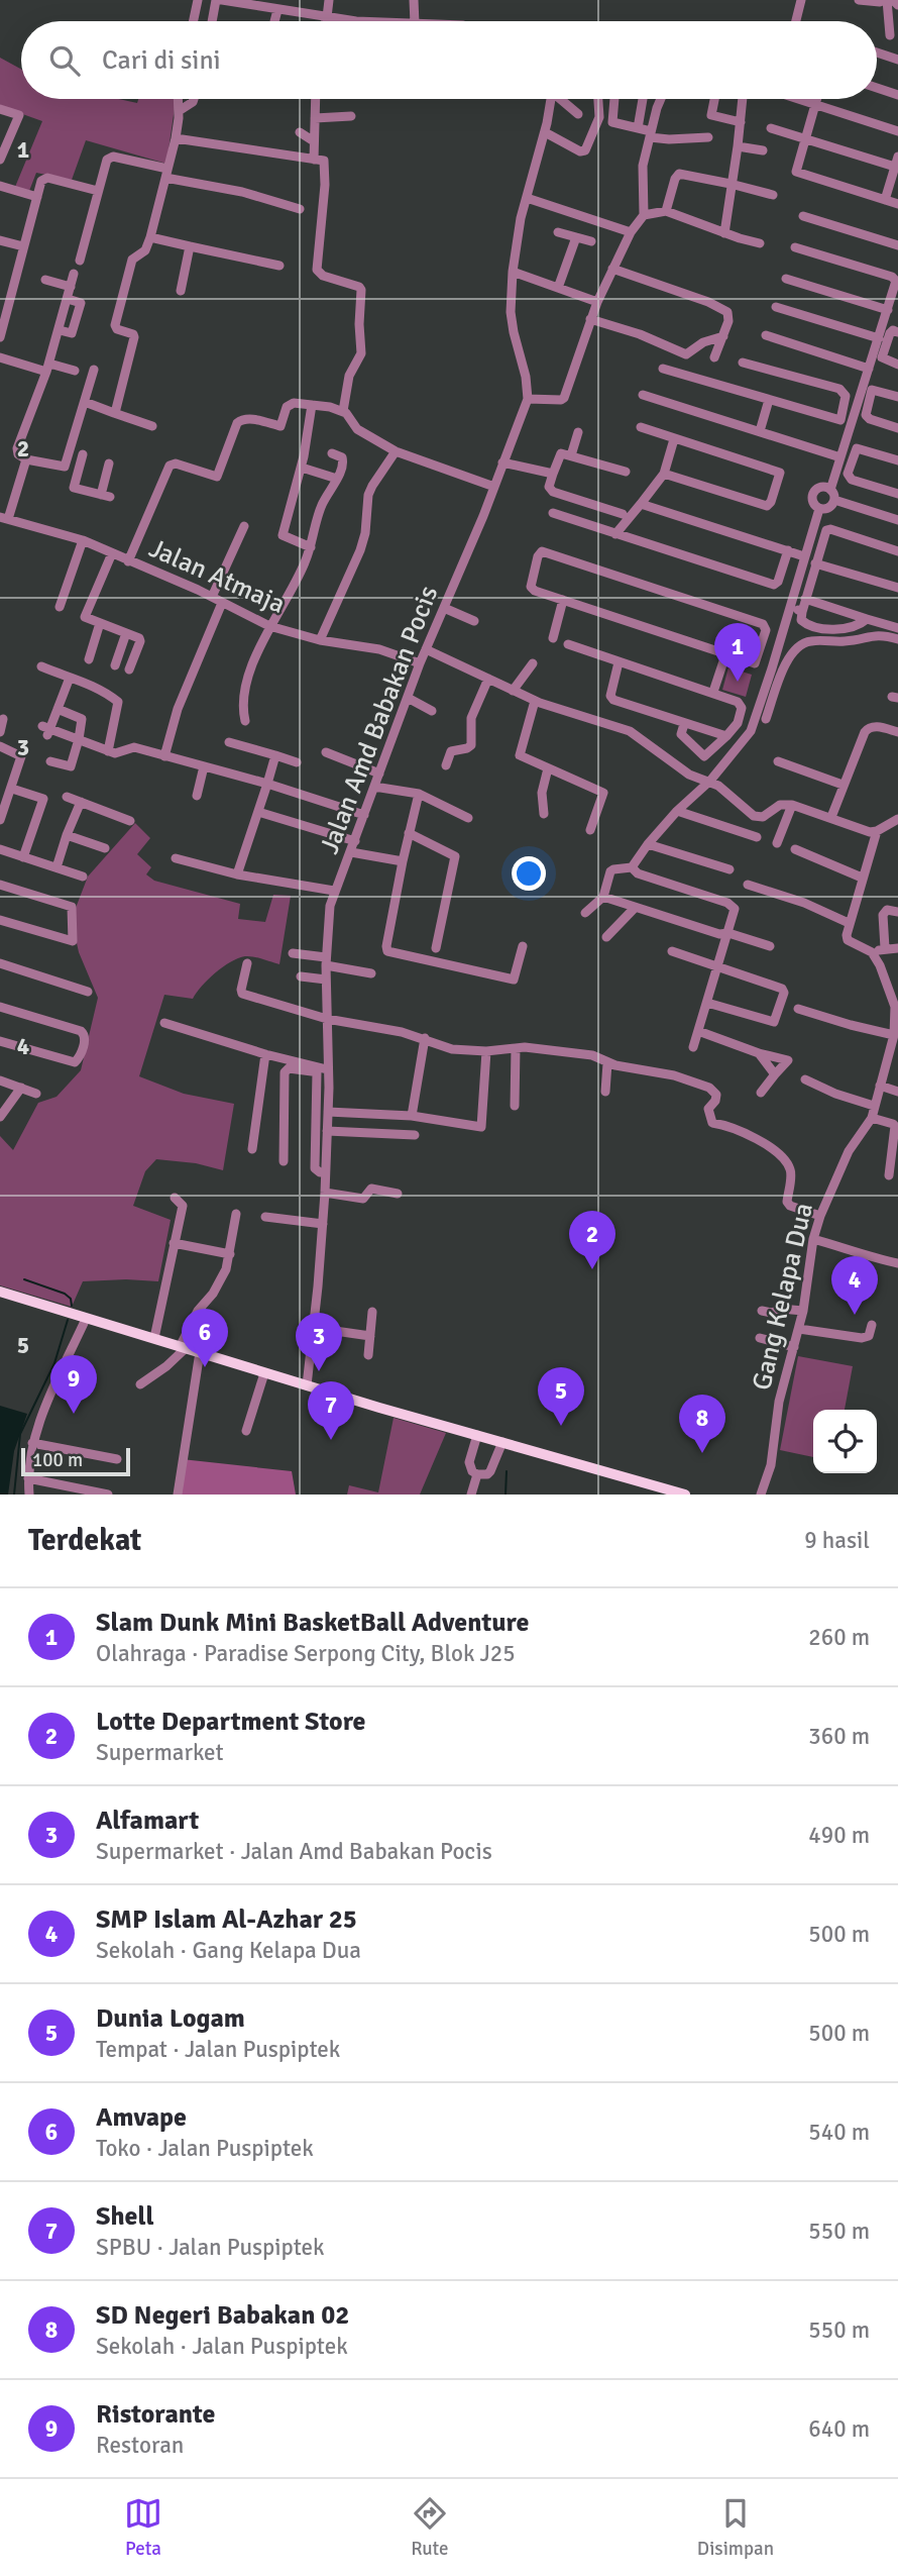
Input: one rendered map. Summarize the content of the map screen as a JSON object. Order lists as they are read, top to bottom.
{
  "streets": {
    "street": ["Jalan Atmaja", "Jalan Amd Babakan Pocis", "Gang Kelapa Dua"]
  },
  "crossings": [
    ["Jalan Atmaja", "Jalan Amd Babakan Pocis"]
  ],
  "scale_bar": "100 m",
  "page": {
    "search": "Cari di sini",
    "pins": [
      "1",
      "2",
      "4",
      "6",
      "3",
      "9",
      "5",
      "7",
      "8"
    ],
    "scale": "100 m",
    "heading": ["Terdekat", "9 hasil"],
    "list": [
      {
        "mark": "1",
        "name": "Slam Dunk Mini BasketBall Adventure",
        "note": "Olahraga · Paradise Serpong City, Blok J25",
        "value": "260 m"
      },
      {
        "mark": "2",
        "name": "Lotte Department Store",
        "note": "Supermarket",
        "value": "360 m"
      },
      {
        "mark": "3",
        "name": "Alfamart",
        "note": "Supermarket · Jalan Amd Babakan Pocis",
        "value": "490 m"
      },
      {
        "mark": "4",
        "name": "SMP Islam Al-Azhar 25",
        "note": "Sekolah · Gang Kelapa Dua",
        "value": "500 m"
      },
      {
        "mark": "5",
        "name": "Dunia Logam",
        "note": "Tempat · Jalan Puspiptek",
        "value": "500 m"
      },
      {
        "mark": "6",
        "name": "Amvape",
        "note": "Toko · Jalan Puspiptek",
        "value": "540 m"
      },
      {
        "mark": "7",
        "name": "Shell",
        "note": "SPBU · Jalan Puspiptek",
        "value": "550 m"
      },
      {
        "mark": "8",
        "name": "SD Negeri Babakan 02",
        "note": "Sekolah · Jalan Puspiptek",
        "value": "550 m"
      },
      {
        "mark": "9",
        "name": "Ristorante",
        "note": "Restoran",
        "value": "640 m"
      }
    ],
    "nav": ["Peta", "Rute", "Disimpan"]
  },
  "grid": {
    "rows": [
      "1",
      "2",
      "3",
      "4",
      "5"
    ]
  }
}
